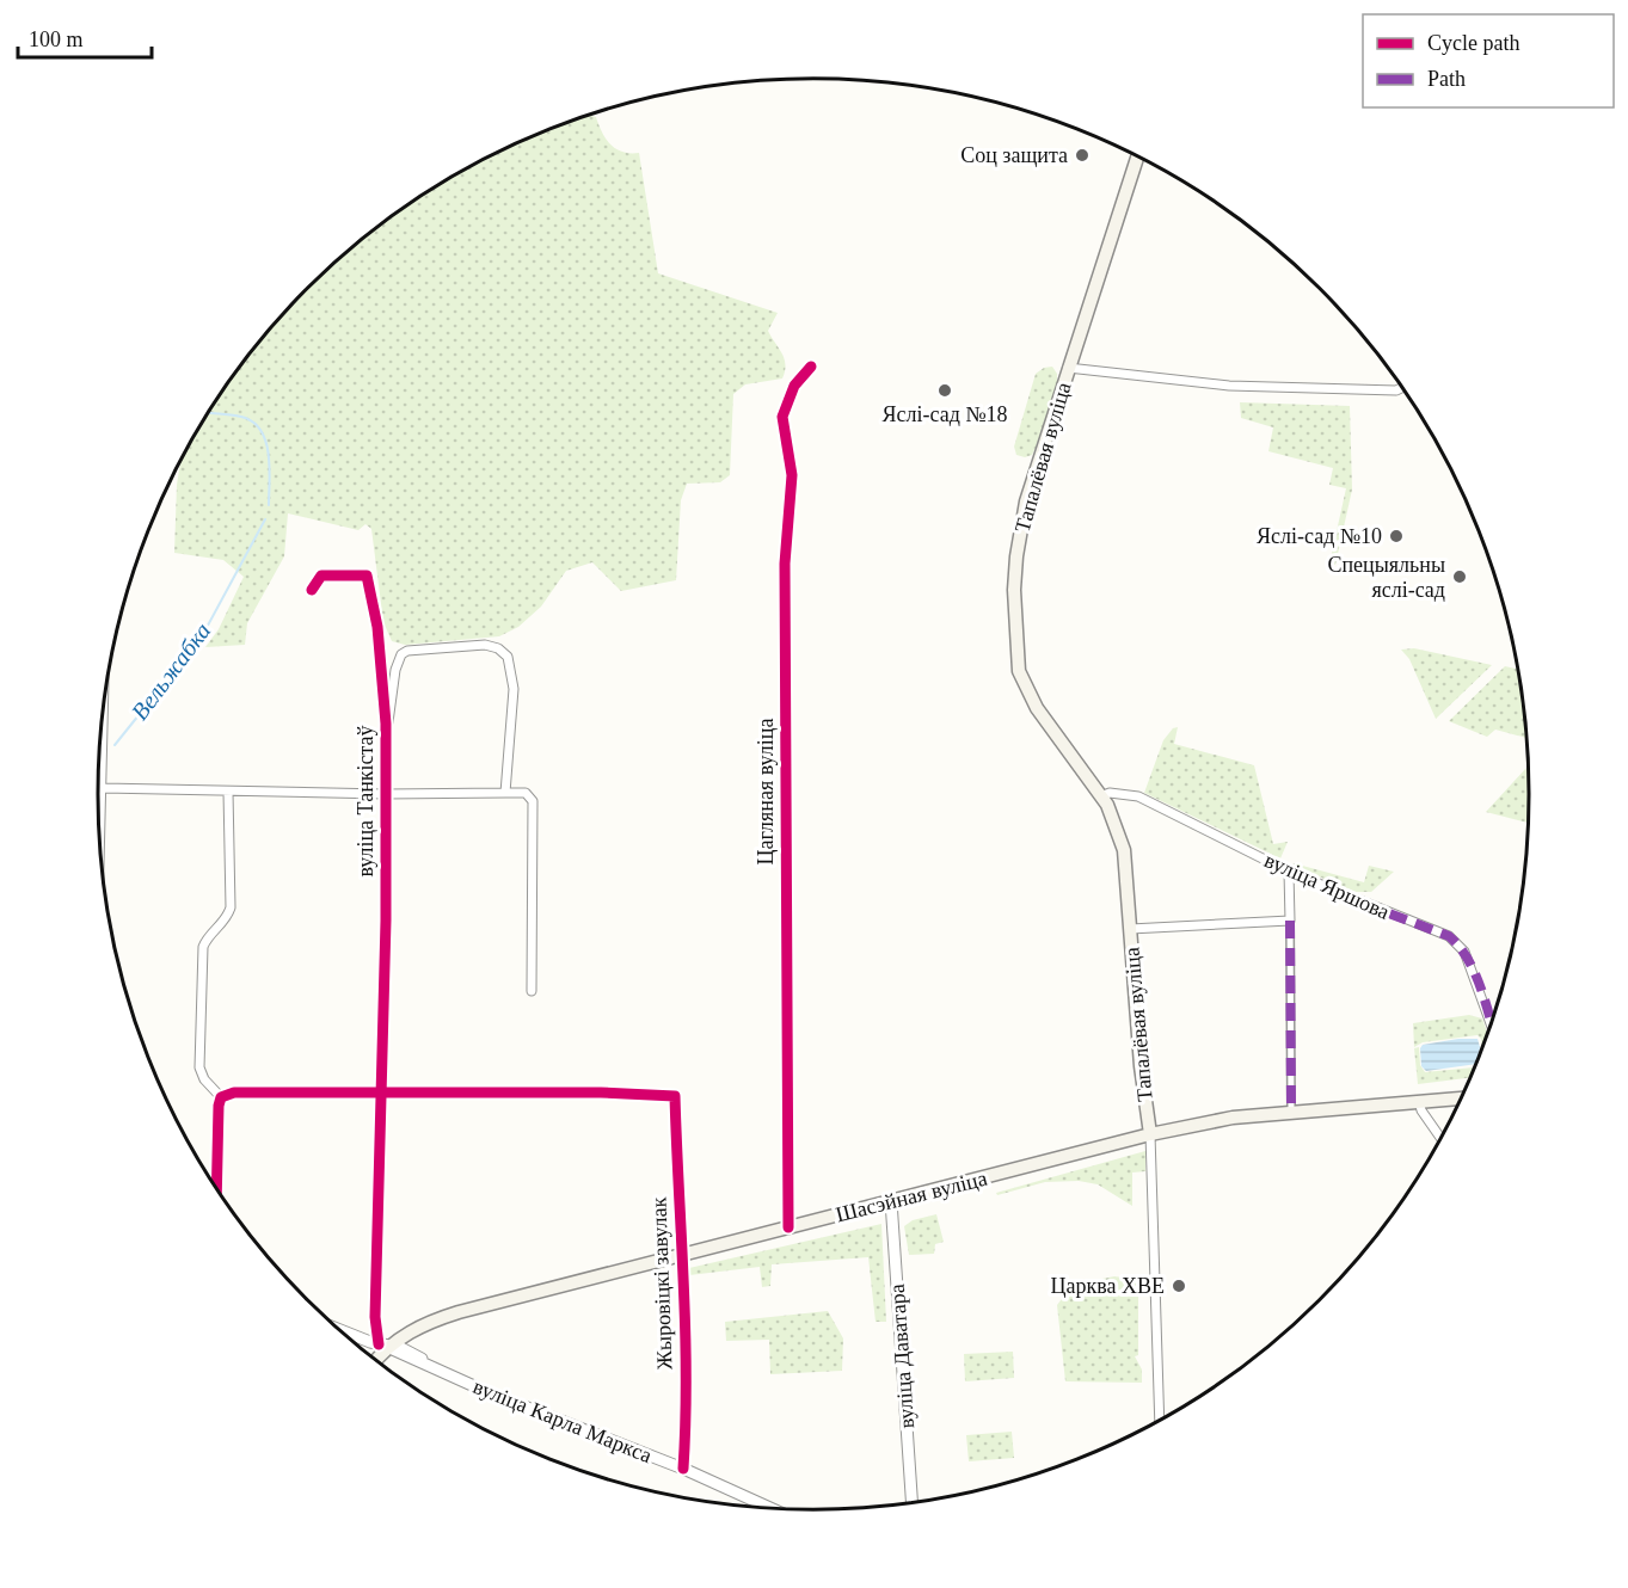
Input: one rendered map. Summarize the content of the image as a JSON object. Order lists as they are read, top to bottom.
{
  "streets": {
    "main road": ["Тапалёвая вуліца", "Шасэйная вуліца"],
    "street": [
      "Цагляная вуліца",
      "вуліца Танкістаў",
      "вуліца Яршова",
      "Жыровіцкі завулак",
      "вуліца Даватара",
      "вуліца Карла Маркса"
    ]
  },
  "crossings": [
    ["Тапалёвая вуліца", "вуліца Яршова"],
    ["Тапалёвая вуліца", "Шасэйная вуліца"],
    ["Цагляная вуліца", "Шасэйная вуліца"],
    ["вуліца Танкістаў", "Шасэйная вуліца"],
    ["вуліца Танкістаў", "Жыровіцкі завулак"],
    ["вуліца Танкістаў", "вуліца Карла Маркса"],
    ["Шасэйная вуліца", "Жыровіцкі завулак"],
    ["Шасэйная вуліца", "вуліца Даватара"],
    ["Шасэйная вуліца", "вуліца Карла Маркса"],
    ["Жыровіцкі завулак", "вуліца Карла Маркса"]
  ],
  "water": ["Вельжабка"],
  "places": [
    "Соц защита",
    "Яслі-сад №18",
    "Яслі-сад №10",
    "Спецыяльны яслі-сад",
    "Царква ХВЕ"
  ],
  "legend": ["Cycle path", "Path"],
  "scale_bar": "100 m"
}
